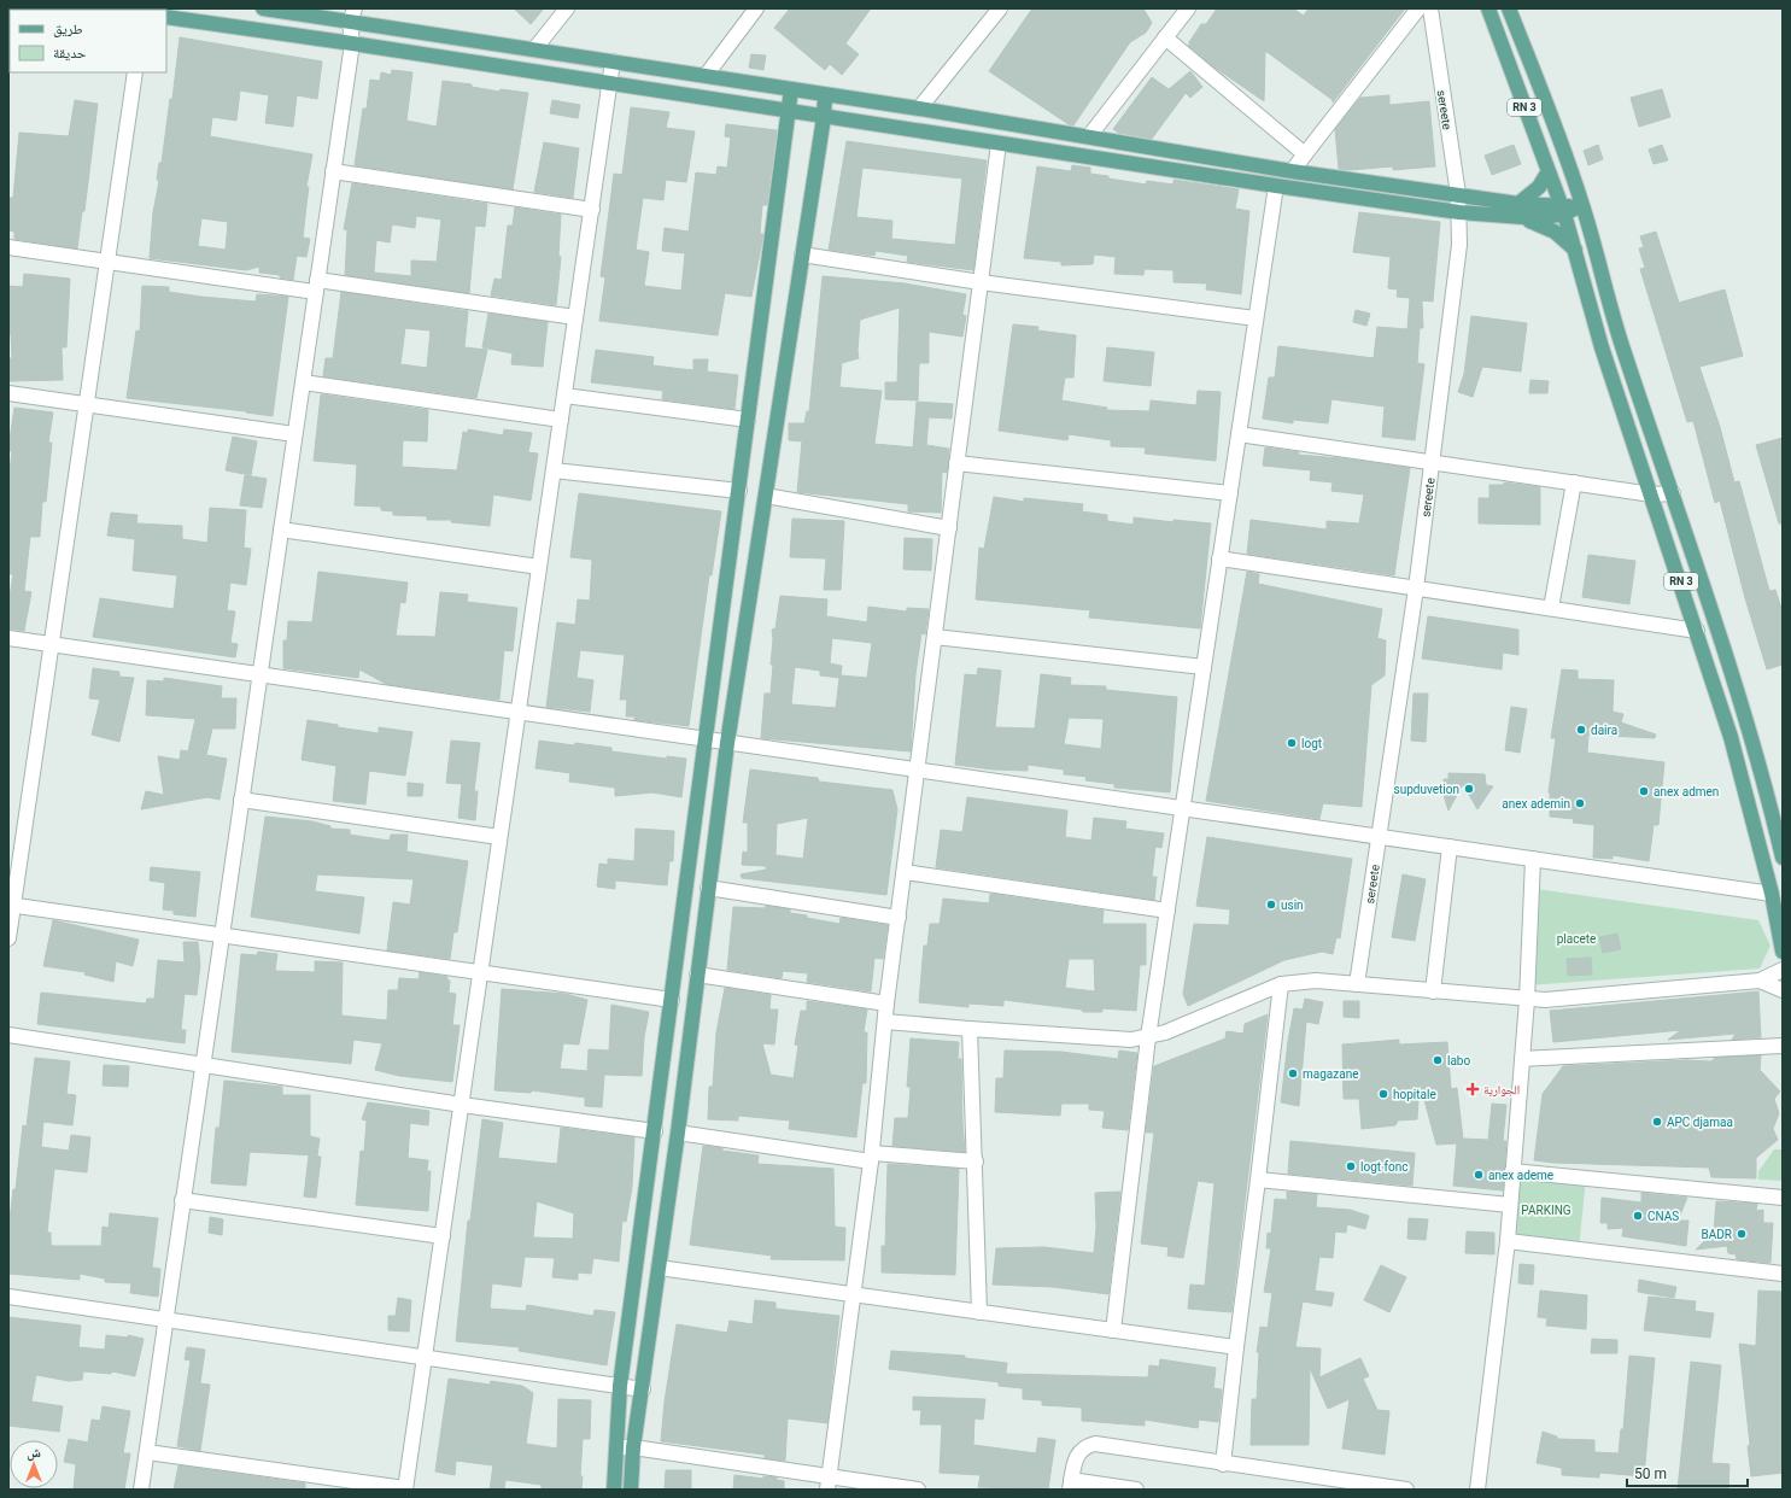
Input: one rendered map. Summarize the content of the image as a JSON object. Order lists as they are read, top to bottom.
{
  "streets": {
    "main road": ["RN 3"],
    "street": ["sereete"]
  },
  "parks": ["placete", "PARKING"],
  "places": {
    "other": [
      "daira",
      "logt",
      "supduvetion",
      "anex admen",
      "anex ademin",
      "usin",
      "labo",
      "magazane",
      "hopitale",
      "APC djamaa",
      "logt fonc",
      "anex ademe",
      "CNAS",
      "BADR"
    ],
    "health": ["الجوارية"]
  },
  "legend": ["طريق", "حديقة"],
  "scale_bar": "50 m",
  "north": "top"
}
